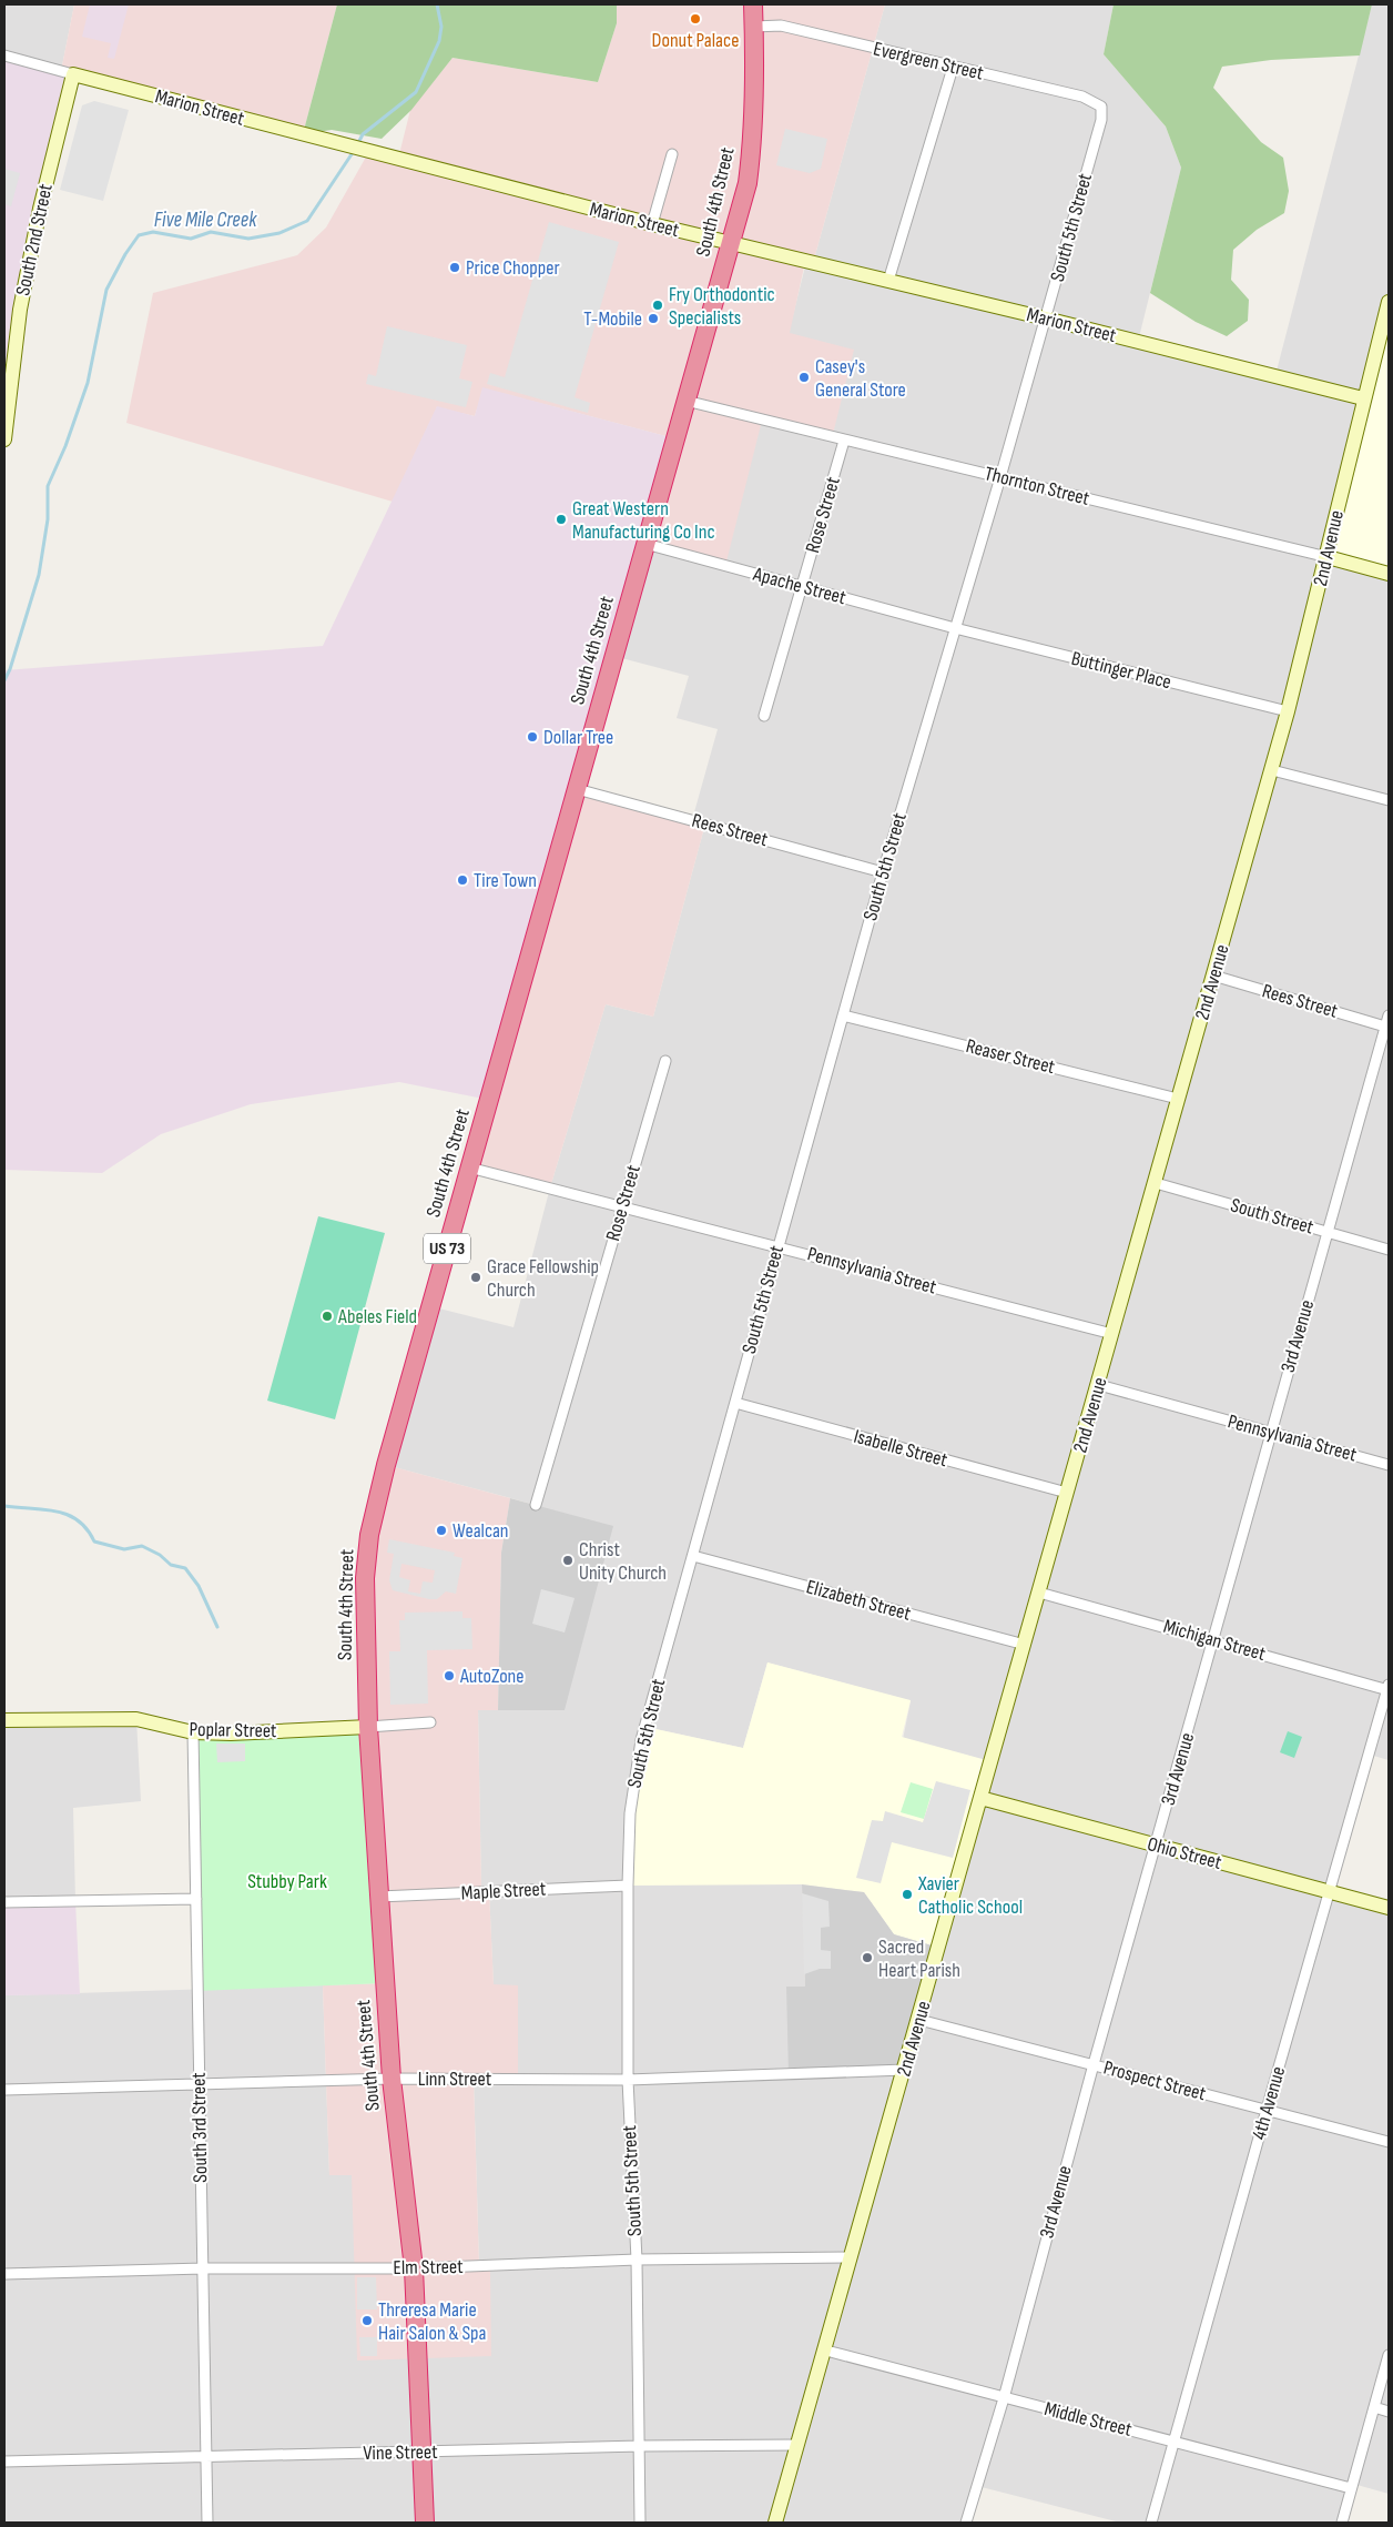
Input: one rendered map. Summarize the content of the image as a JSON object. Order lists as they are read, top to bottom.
{
  "streets": {
    "highway": ["South 4th Street", "US 73"],
    "street": [
      "Evergreen Street",
      "Marion Street",
      "South 5th Street",
      "South 2nd Street",
      "Thornton Street",
      "Rose Street",
      "2nd Avenue",
      "Apache Street",
      "Buttinger Place",
      "Rees Street",
      "Reaser Street",
      "South Street",
      "Pennsylvania Street",
      "3rd Avenue",
      "Isabelle Street",
      "Elizabeth Street",
      "Michigan Street",
      "Poplar Street",
      "Ohio Street",
      "Maple Street",
      "Linn Street",
      "Prospect Street",
      "4th Avenue",
      "South 3rd Street",
      "Elm Street",
      "Middle Street",
      "Vine Street"
    ]
  },
  "crossings": [
    ["Evergreen Street", "South 4th Street"],
    ["Evergreen Street", "South 5th Street"],
    ["Marion Street", "South 4th Street"],
    ["Marion Street", "South 5th Street"],
    ["Marion Street", "South 2nd Street"],
    ["Marion Street", "2nd Avenue"],
    ["South 4th Street", "Thornton Street"],
    ["South 4th Street", "Apache Street"],
    ["South 4th Street", "Rees Street"],
    ["South 4th Street", "Pennsylvania Street"],
    ["South 4th Street", "Poplar Street"],
    ["South 4th Street", "Maple Street"],
    ["South 4th Street", "Linn Street"],
    ["South 4th Street", "Elm Street"],
    ["South 4th Street", "Vine Street"],
    ["South 5th Street", "Thornton Street"],
    ["South 5th Street", "Apache Street"],
    ["South 5th Street", "Buttinger Place"],
    ["South 5th Street", "Rees Street"],
    ["South 5th Street", "Reaser Street"],
    ["South 5th Street", "Pennsylvania Street"],
    ["South 5th Street", "Isabelle Street"],
    ["South 5th Street", "Elizabeth Street"],
    ["South 5th Street", "Maple Street"],
    ["South 5th Street", "Linn Street"],
    ["South 5th Street", "Elm Street"],
    ["South 5th Street", "Vine Street"],
    ["Thornton Street", "Rose Street"],
    ["Thornton Street", "2nd Avenue"],
    ["Rose Street", "Apache Street"],
    ["Rose Street", "Pennsylvania Street"],
    ["2nd Avenue", "Buttinger Place"],
    ["2nd Avenue", "Rees Street"],
    ["2nd Avenue", "Reaser Street"],
    ["2nd Avenue", "South Street"],
    ["2nd Avenue", "Pennsylvania Street"],
    ["2nd Avenue", "Isabelle Street"],
    ["2nd Avenue", "Elizabeth Street"],
    ["2nd Avenue", "Michigan Street"],
    ["2nd Avenue", "Ohio Street"],
    ["2nd Avenue", "Linn Street"],
    ["2nd Avenue", "Prospect Street"],
    ["2nd Avenue", "Elm Street"],
    ["2nd Avenue", "Middle Street"],
    ["2nd Avenue", "Vine Street"],
    ["Apache Street", "Buttinger Place"],
    ["Rees Street", "3rd Avenue"],
    ["South Street", "3rd Avenue"],
    ["Pennsylvania Street", "3rd Avenue"],
    ["3rd Avenue", "Michigan Street"],
    ["3rd Avenue", "Ohio Street"],
    ["3rd Avenue", "Prospect Street"],
    ["3rd Avenue", "Middle Street"],
    ["Michigan Street", "4th Avenue"],
    ["Poplar Street", "South 3rd Street"],
    ["Ohio Street", "4th Avenue"],
    ["Linn Street", "South 3rd Street"],
    ["Prospect Street", "4th Avenue"],
    ["4th Avenue", "Middle Street"],
    ["South 3rd Street", "Elm Street"],
    ["South 3rd Street", "Vine Street"]
  ],
  "water": ["Five Mile Creek"],
  "parks": ["Stubby Park"],
  "places": [
    "Donut Palace",
    "Price Chopper",
    "Fry Orthodontic Specialists",
    "T-Mobile",
    "Casey's General Store",
    "Great Western Manufacturing Co Inc",
    "Dollar Tree",
    "Tire Town",
    "Grace Fellowship Church",
    "Abeles Field",
    "Wealcan",
    "Christ Unity Church",
    "AutoZone",
    "Xavier Catholic School",
    "Sacred Heart Parish",
    "Threresa Marie Hair Salon & Spa"
  ]
}
